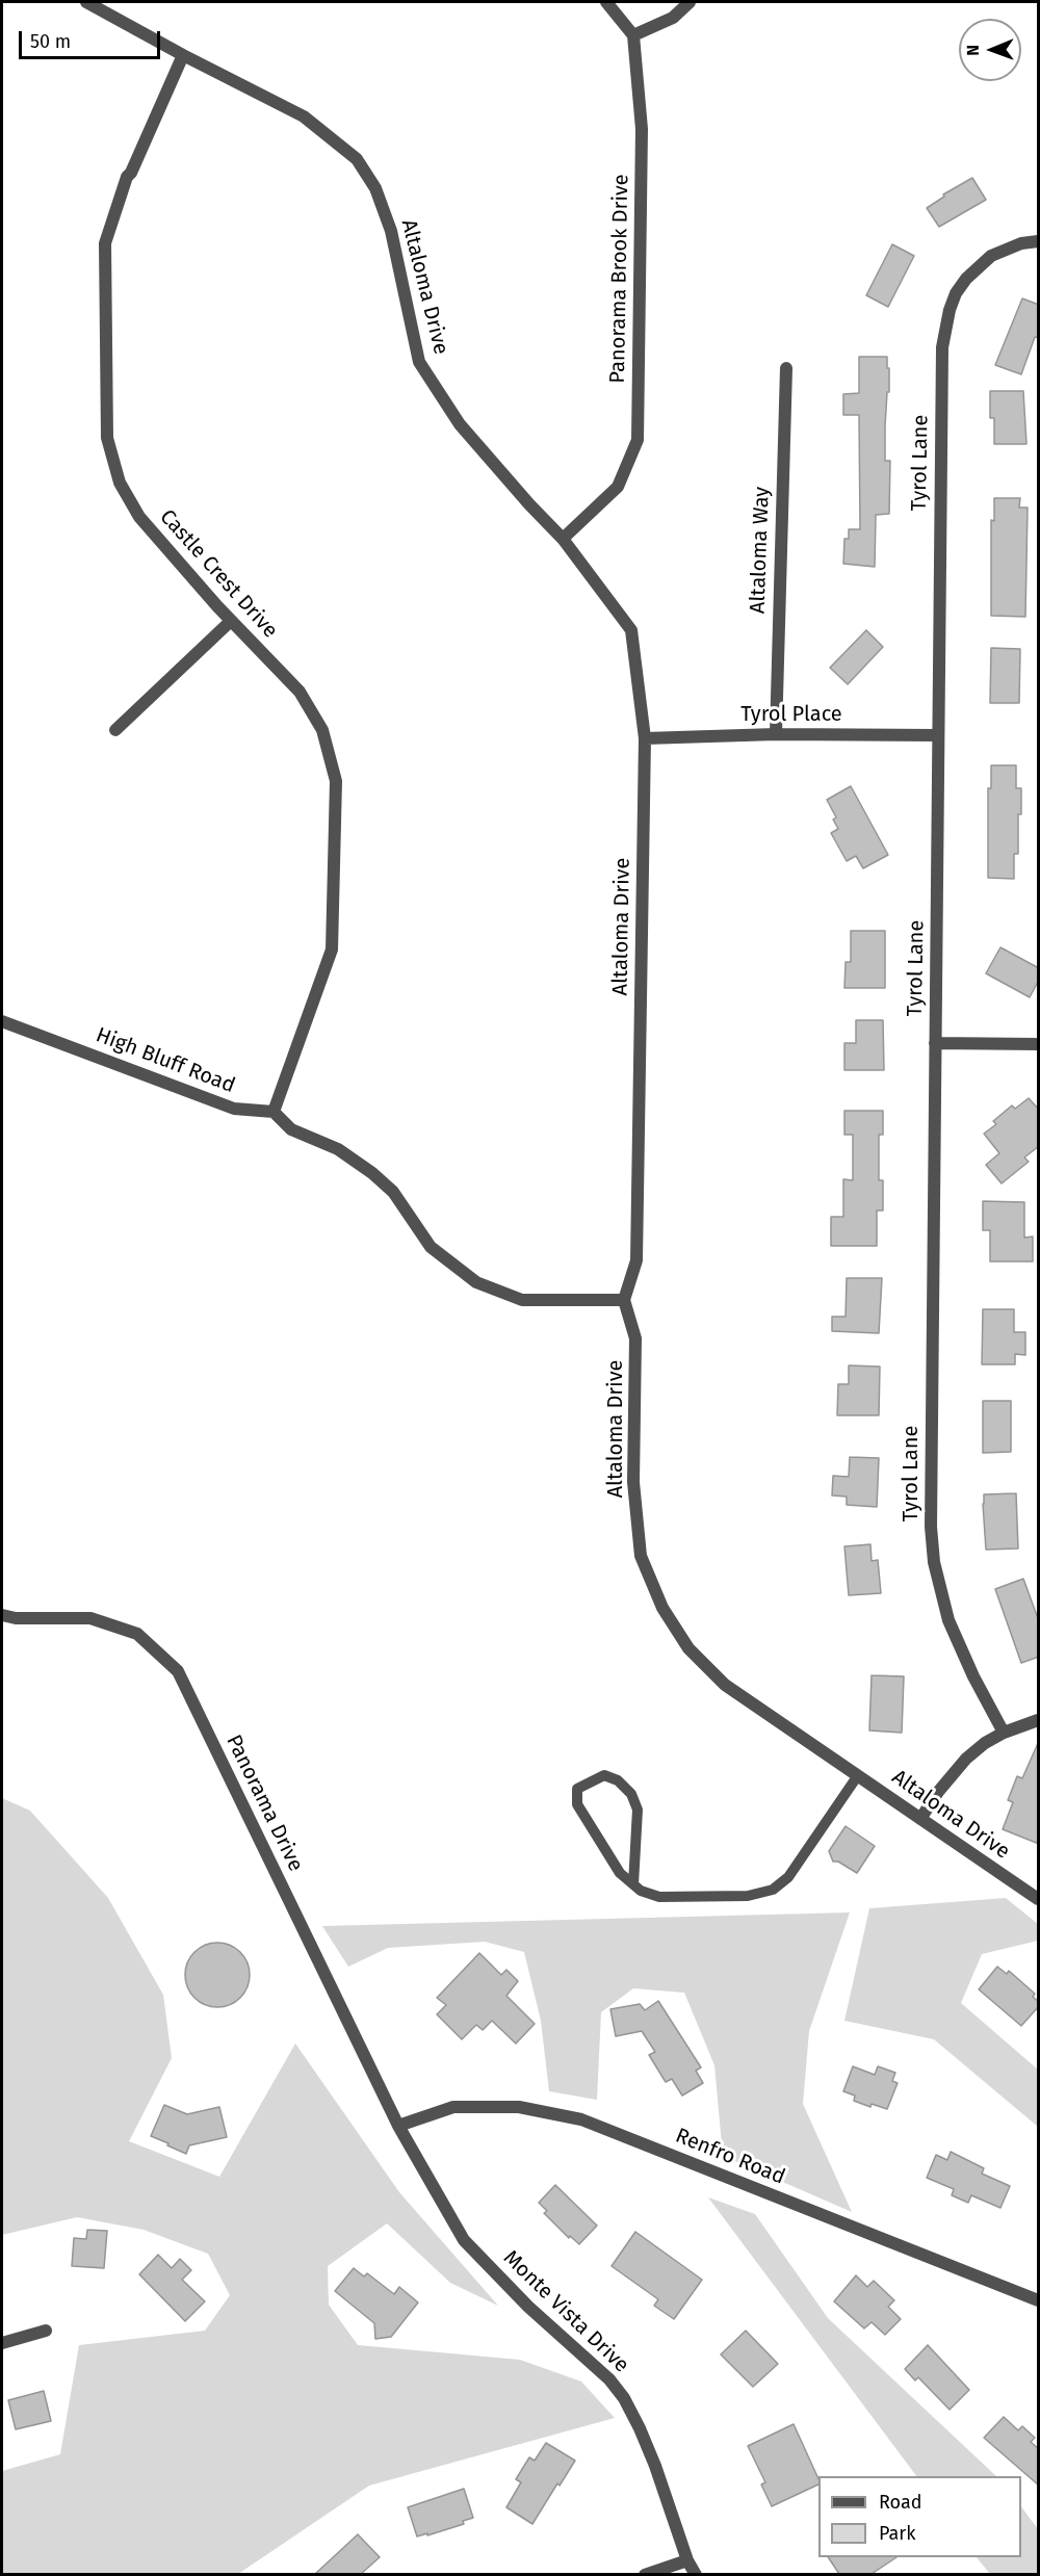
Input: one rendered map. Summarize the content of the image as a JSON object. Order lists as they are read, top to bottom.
{
  "streets": {
    "street": [
      "Panorama Brook Drive",
      "Altaloma Drive",
      "Tyrol Lane",
      "Altaloma Way",
      "Castle Crest Drive",
      "Tyrol Place",
      "High Bluff Road",
      "Panorama Drive",
      "Renfro Road",
      "Monte Vista Drive"
    ]
  },
  "crossings": [
    ["Panorama Brook Drive", "Altaloma Drive"],
    ["Altaloma Drive", "Castle Crest Drive"],
    ["Altaloma Drive", "Tyrol Place"],
    ["Tyrol Lane", "Tyrol Place"],
    ["Altaloma Way", "Tyrol Place"],
    ["Castle Crest Drive", "High Bluff Road"],
    ["Panorama Drive", "Renfro Road"],
    ["Panorama Drive", "Monte Vista Drive"],
    ["Renfro Road", "Monte Vista Drive"]
  ],
  "legend": ["Road", "Park"],
  "scale_bar": "50 m",
  "north": "left"
}
